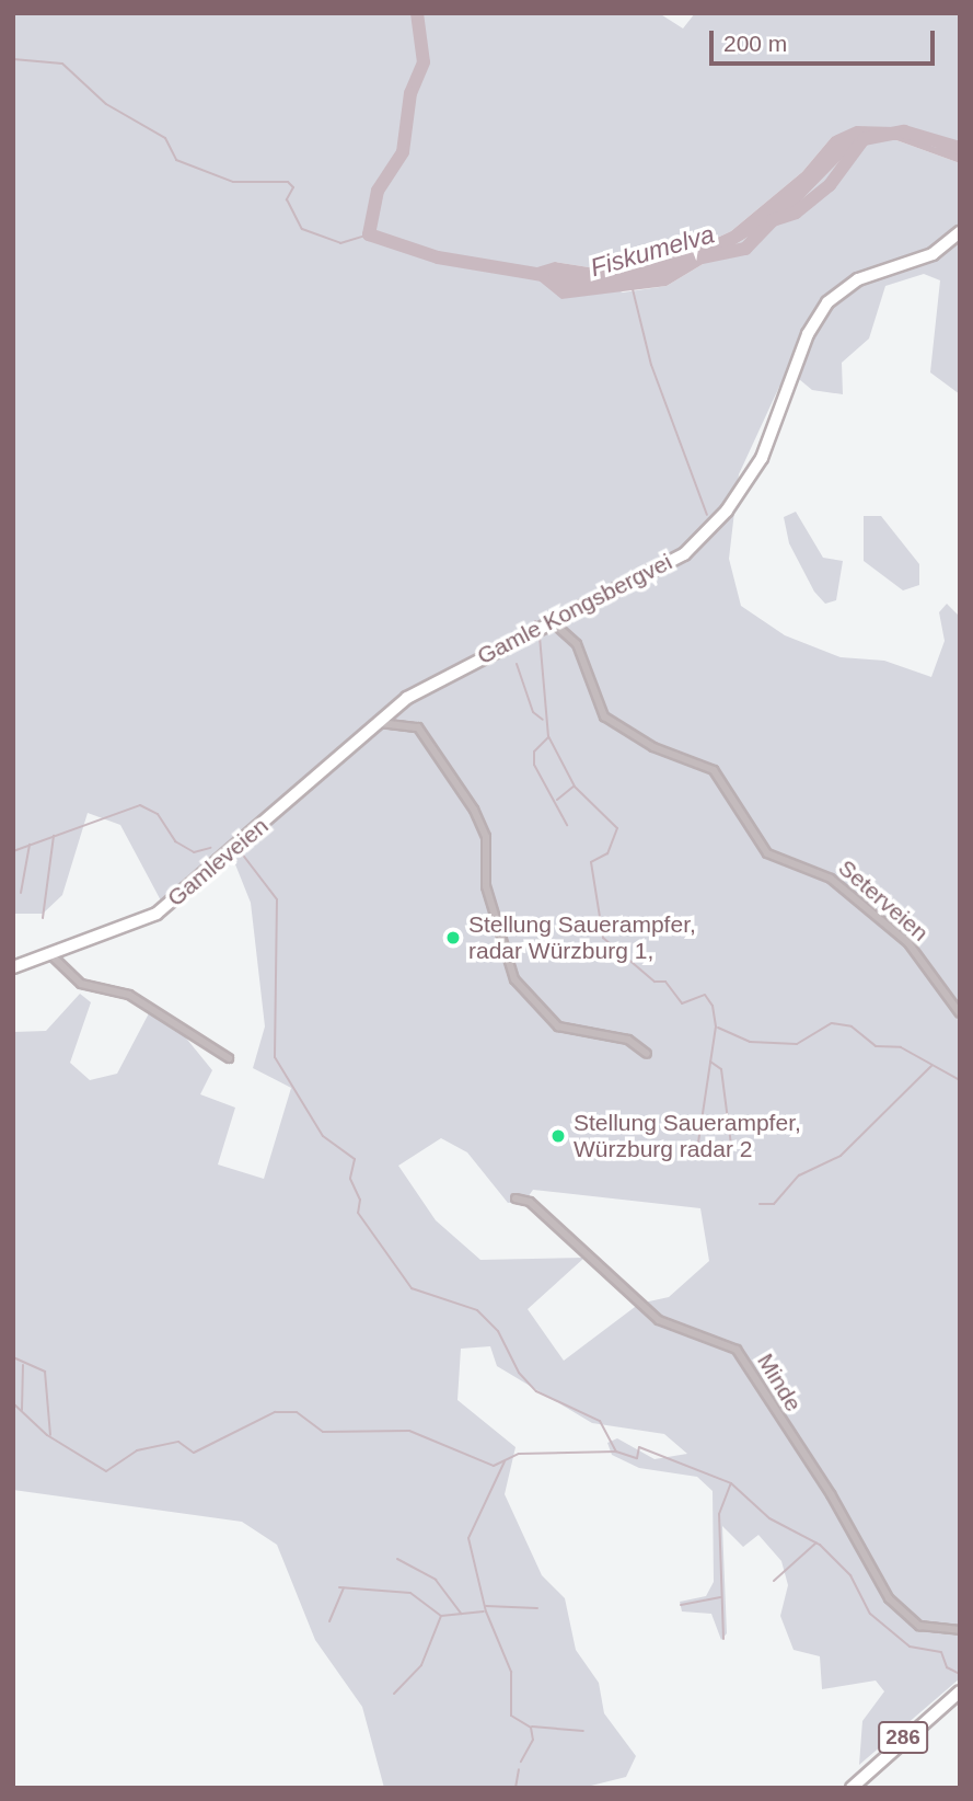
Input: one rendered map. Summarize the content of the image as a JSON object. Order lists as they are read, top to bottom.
{
  "streets": {
    "main road": ["Gamle Kongsbergvei", "Gamleveien", "286"],
    "street": ["Seterveien", "Minde"]
  },
  "crossings": [
    ["Gamle Kongsbergvei", "Gamleveien"],
    ["Gamle Kongsbergvei", "Seterveien"]
  ],
  "water": ["Fiskumelva"],
  "places": ["Stellung Sauerampfer, radar Würzburg 1,", "Stellung Sauerampfer, Würzburg radar 2"],
  "scale_bar": "200 m"
}
